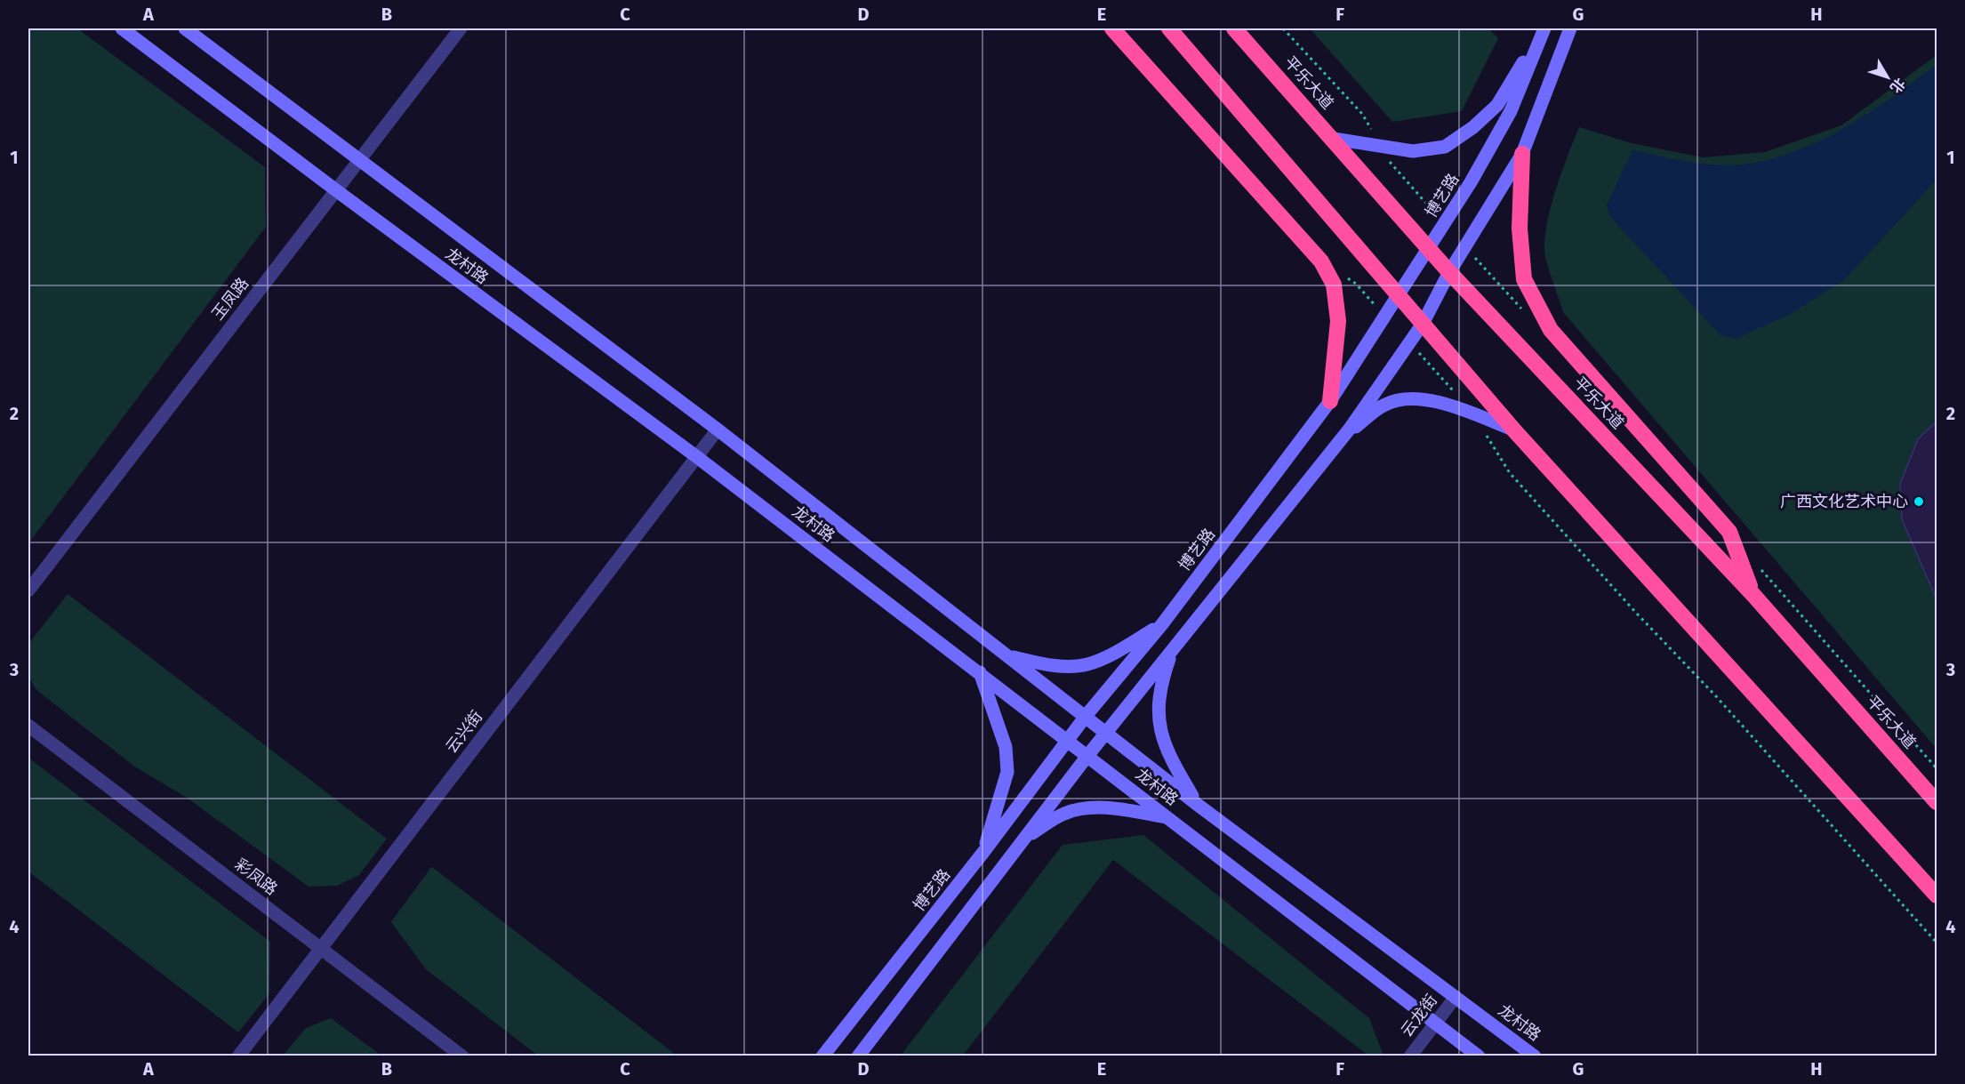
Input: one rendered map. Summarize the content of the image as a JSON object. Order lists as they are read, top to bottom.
{
  "streets": {
    "highway": ["平乐大道"],
    "main road": ["博艺路", "龙村路"],
    "street": [
      "玉凤路",
      "云兴街",
      "彩凤路",
      "云龙街"
    ]
  },
  "crossings": [
    ["平乐大道", "博艺路"],
    ["博艺路", "龙村路"],
    ["龙村路", "玉凤路"],
    ["龙村路", "云兴街"],
    ["龙村路", "云龙街"],
    ["云兴街", "彩凤路"]
  ],
  "places": ["广西文化艺术中心"],
  "north": "bottom right",
  "grid": {
    "columns": [
      "A",
      "B",
      "C",
      "D",
      "E",
      "F",
      "G",
      "H"
    ],
    "rows": [
      "1",
      "2",
      "3",
      "4"
    ]
  }
}
